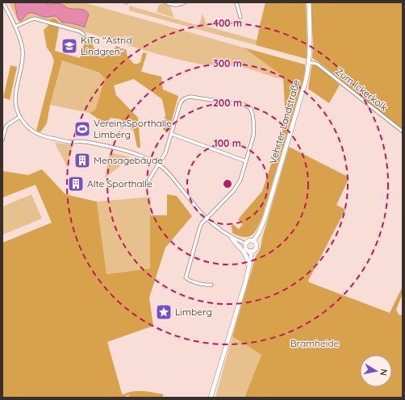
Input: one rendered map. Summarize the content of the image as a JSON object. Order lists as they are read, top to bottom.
{
  "streets": {
    "main road": ["Vehrter Landstraße"],
    "street": ["Zum Ickerkolk"]
  },
  "crossings": [
    ["Zum Ickerkolk", "Vehrter Landstraße"]
  ],
  "parks": ["Bramheide"],
  "places": {
    "school or university": ["KiTa \"Astrid Lindgren\""],
    "sports": ["VereinsSporthalle Limberg"],
    "building": ["Mensagebäude", "Alte Sporthalle"],
    "place": ["Limberg"]
  },
  "north": "right",
  "rings": [
    "400 m",
    "300 m",
    "200 m",
    "100 m"
  ]
}
